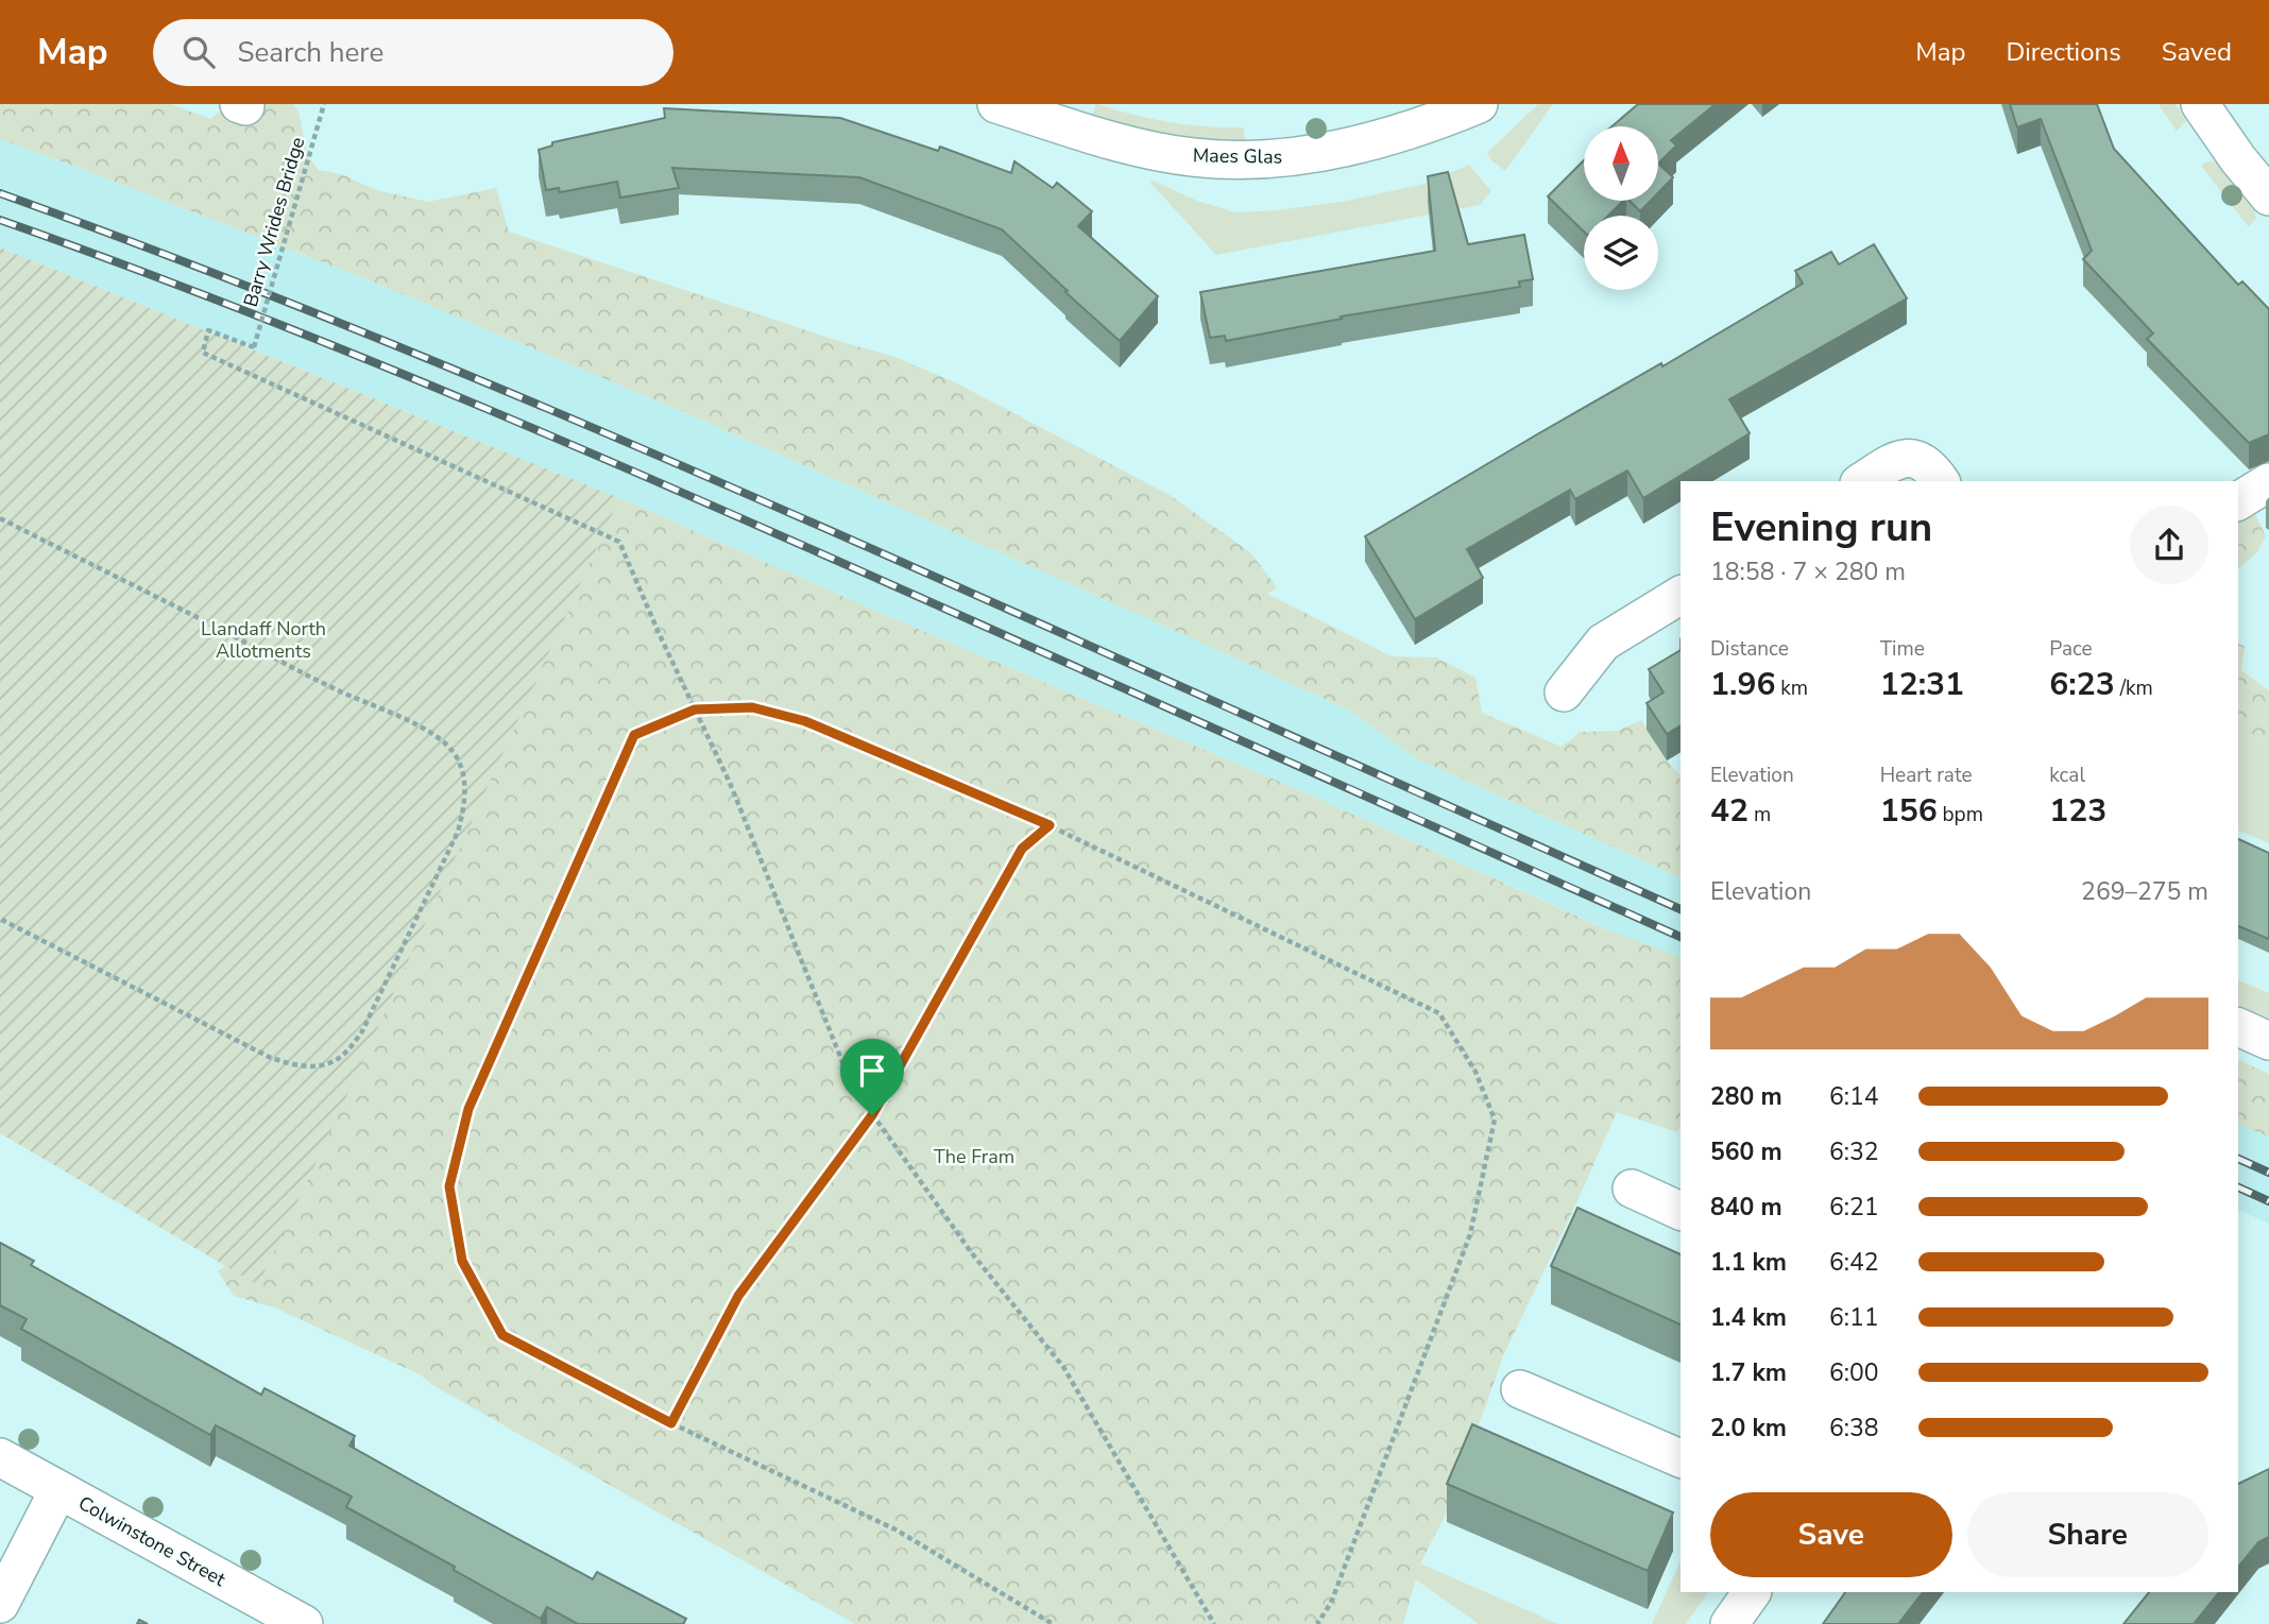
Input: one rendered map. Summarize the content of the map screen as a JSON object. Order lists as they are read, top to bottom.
{
  "streets": {
    "street": ["Maes Glas", "Colwinstone Street"],
    "path": ["Barry Wrides Bridge"]
  },
  "parks": ["Llandaff North Allotments", "The Fram"],
  "north": "top",
  "page": {
    "header": "Map",
    "search": "Search here",
    "nav": ["Map", "Directions", "Saved"],
    "heading": ["Evening run", "18:58 · 7 × 280 m"],
    "stats": [
      ["Distance", "1.96 km"],
      ["Time", "12:31"],
      ["Pace", "6:23 /km"],
      ["Elevation", "42 m"],
      ["Heart rate", "156 bpm"],
      ["kcal", "123"]
    ],
    "chart": ["Elevation", "269–275 m"],
    "list": [
      {
        "name": "280 m",
        "note": "6:14"
      },
      {
        "name": "560 m",
        "note": "6:32"
      },
      {
        "name": "840 m",
        "note": "6:21"
      },
      {
        "name": "1.1 km",
        "note": "6:42"
      },
      {
        "name": "1.4 km",
        "note": "6:11"
      },
      {
        "name": "1.7 km",
        "note": "6:00"
      },
      {
        "name": "2.0 km",
        "note": "6:38"
      }
    ],
    "buttons": ["Save", "Share"]
  }
}
